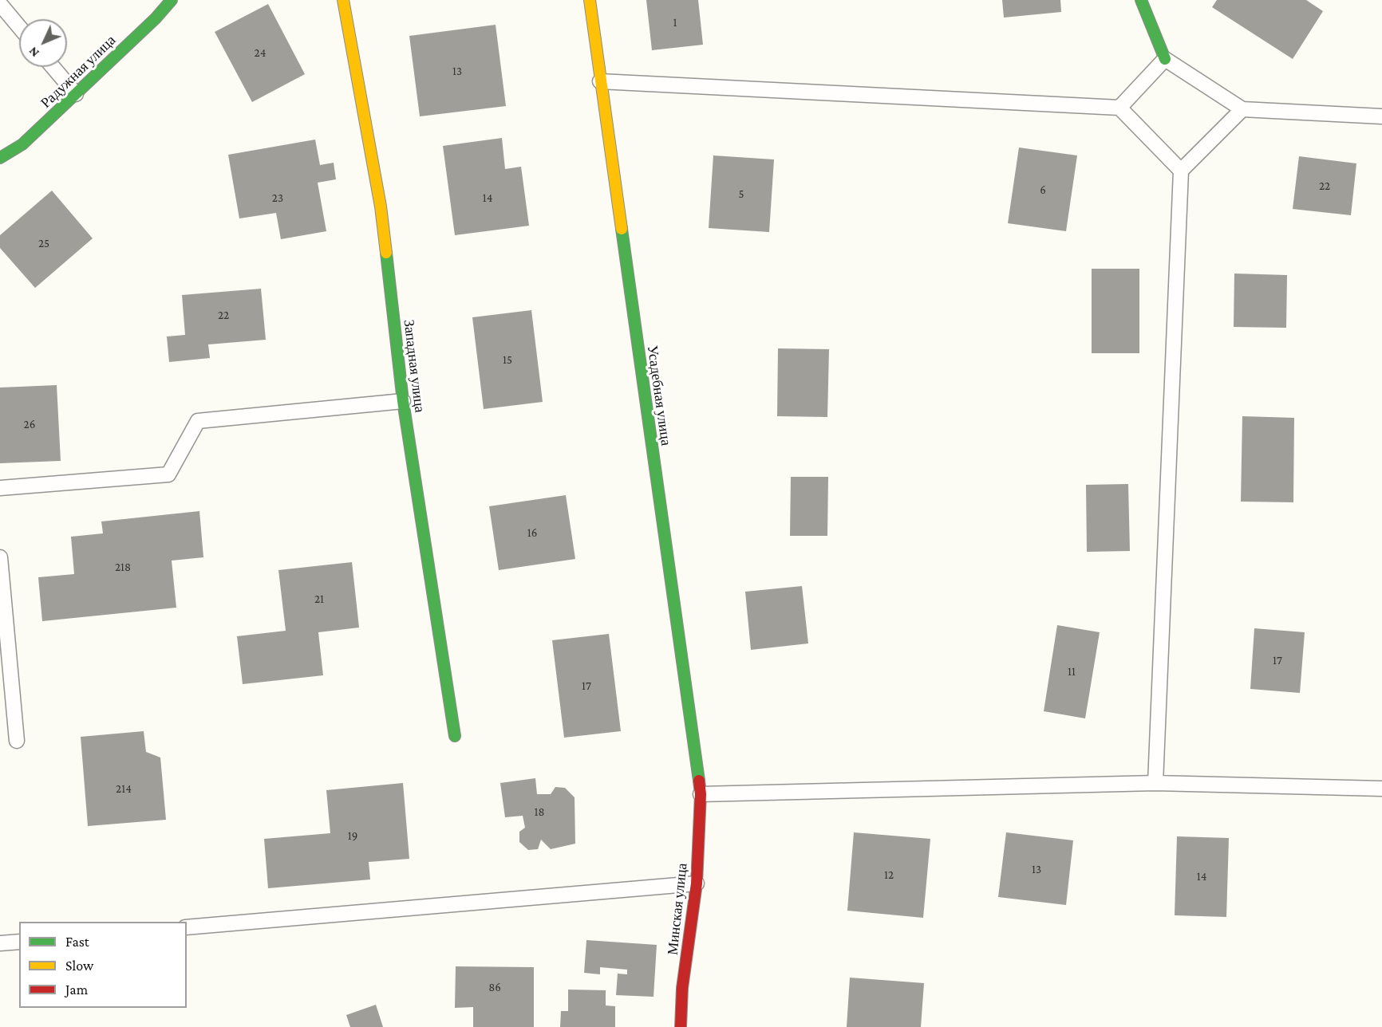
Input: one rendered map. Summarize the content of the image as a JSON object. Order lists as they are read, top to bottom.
{
  "streets": {
    "street": [
      "Радужная улица",
      "Западная улица",
      "Усадебная улица",
      "Минская улица"
    ]
  },
  "crossings": [
    ["Усадебная улица", "Минская улица"]
  ],
  "house_numbers": [
    "1",
    "24",
    "13",
    "22",
    "6",
    "5",
    "23",
    "14",
    "25",
    "22",
    "15",
    "26",
    "16",
    "218",
    "21",
    "17",
    "11",
    "17",
    "214",
    "18",
    "19",
    "13",
    "12",
    "14",
    "86"
  ],
  "legend": ["Fast", "Slow", "Jam"],
  "north": "bottom left"
}
